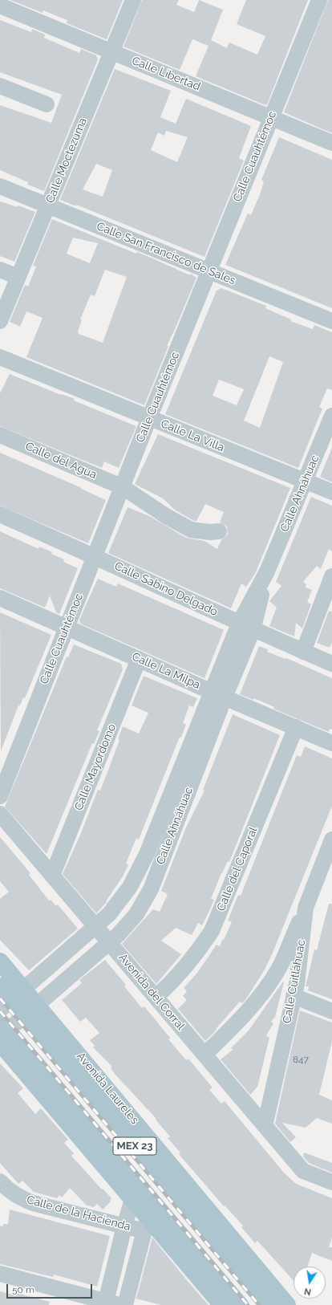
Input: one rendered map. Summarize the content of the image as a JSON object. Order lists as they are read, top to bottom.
{
  "streets": {
    "main road": ["Avenida Laureles", "MEX 23"],
    "street": [
      "Calle Libertad",
      "Calle Cuauhtémoc",
      "Calle Moctezuma",
      "Calle San Francisco de Sales",
      "Calle La Villa",
      "Calle del Agua",
      "Calle Ahnáhuac",
      "Calle Sabino Delgado",
      "Calle La Milpa",
      "Calle Mayordomo",
      "Calle del Caporal",
      "Calle Cuitláhuac",
      "Avenida del Corral",
      "Calle de la Hacienda"
    ]
  },
  "crossings": [
    ["Calle Libertad", "Calle Cuauhtémoc"],
    ["Calle Libertad", "Calle Moctezuma"],
    ["Calle Cuauhtémoc", "Calle San Francisco de Sales"],
    ["Calle Cuauhtémoc", "Calle La Villa"],
    ["Calle Cuauhtémoc", "Calle del Agua"],
    ["Calle Cuauhtémoc", "Calle Sabino Delgado"],
    ["Calle Cuauhtémoc", "Calle La Milpa"],
    ["Calle Moctezuma", "Calle San Francisco de Sales"],
    ["Calle La Villa", "Calle Ahnáhuac"],
    ["Calle Ahnáhuac", "Calle Sabino Delgado"],
    ["Calle Ahnáhuac", "Calle La Milpa"],
    ["Calle Ahnáhuac", "Avenida del Corral"],
    ["Calle Ahnáhuac", "Avenida Laureles"],
    ["Calle Ahnáhuac", "MEX 23"],
    ["Calle La Milpa", "Calle Mayordomo"],
    ["Calle La Milpa", "Calle del Caporal"],
    ["Calle Mayordomo", "Avenida del Corral"],
    ["Calle del Caporal", "Avenida del Corral"],
    ["Calle Cuitláhuac", "Avenida del Corral"]
  ],
  "house_numbers": ["847"],
  "scale_bar": "50 m",
  "north": "bottom"
}
